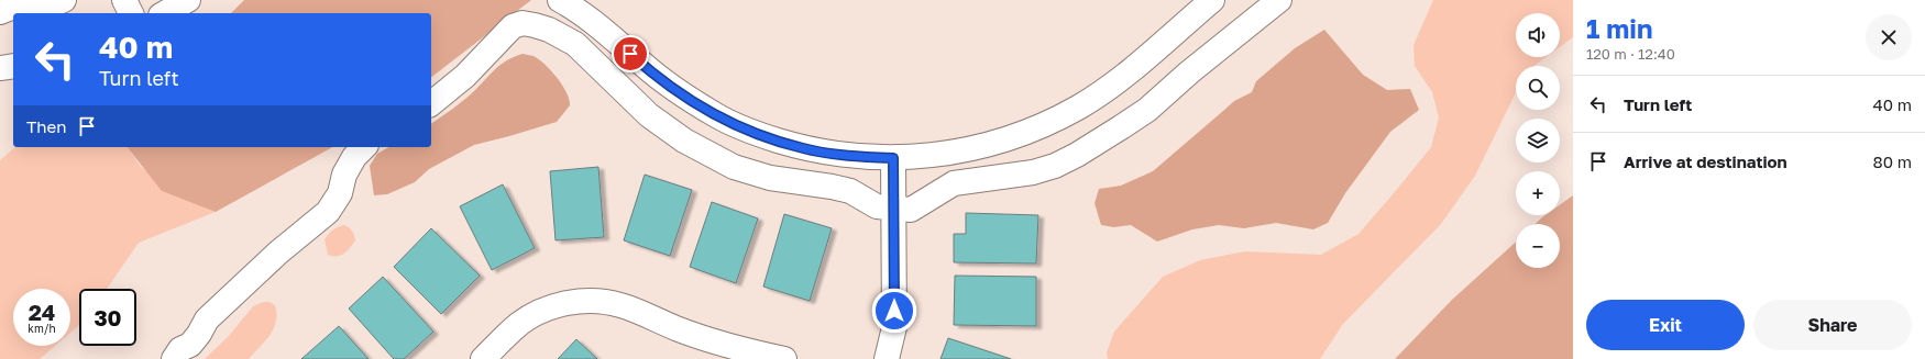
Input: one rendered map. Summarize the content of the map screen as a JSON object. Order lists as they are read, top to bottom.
{
  "page": {
    "heading": ["1 min", "120 m · 12:40"],
    "map_buttons": ["+", "−"],
    "turn": ["40 m", "Turn left"],
    "list": [
      {
        "name": "Turn left",
        "value": "40 m"
      },
      {
        "name": "Arrive at destination",
        "value": "80 m"
      }
    ],
    "then": "Then",
    "speed": "24 km/h",
    "limit": "30",
    "buttons": ["Exit", "Share"]
  }
}
